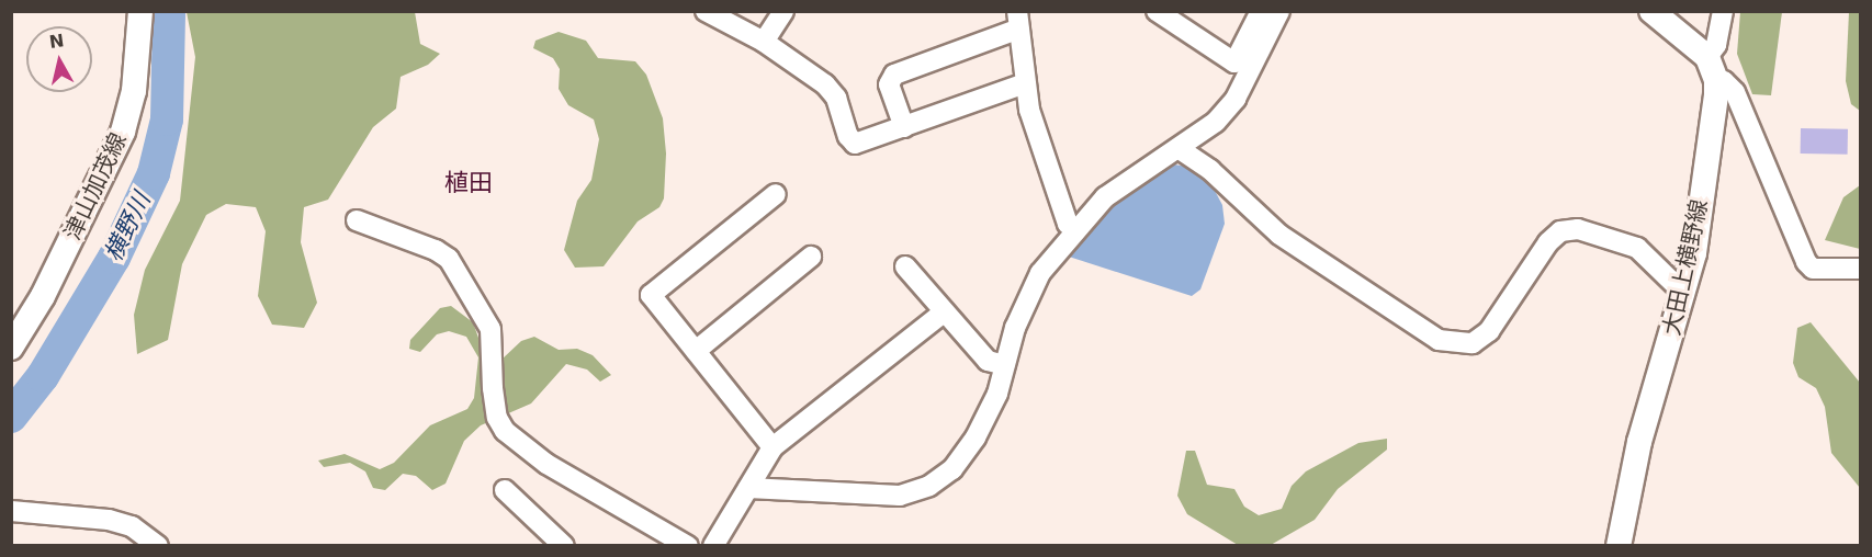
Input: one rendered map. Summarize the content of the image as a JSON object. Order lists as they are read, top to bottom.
{
  "streets": {
    "main road": ["津山加茂線", "大田上横野線"]
  },
  "districts": ["植田"],
  "water": ["横野川"],
  "north": "top"
}
